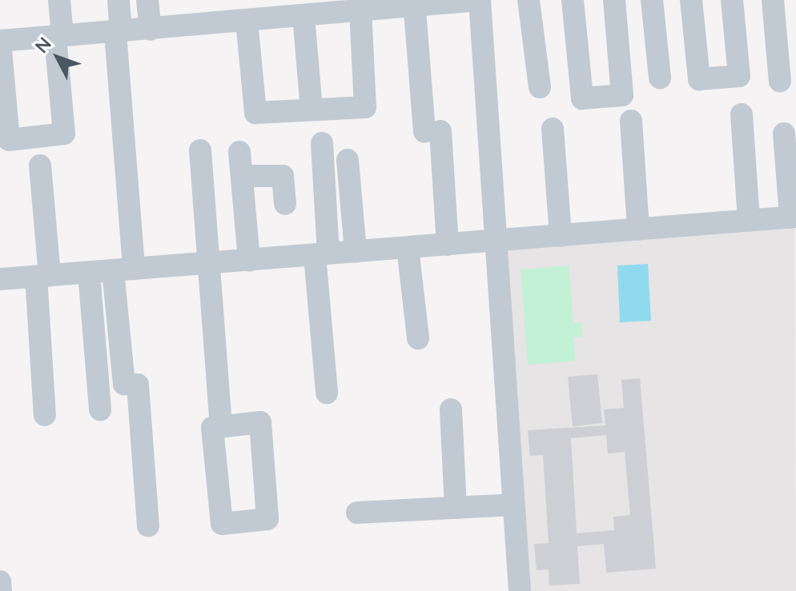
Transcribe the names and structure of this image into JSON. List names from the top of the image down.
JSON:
{
  "north": "top left"
}
